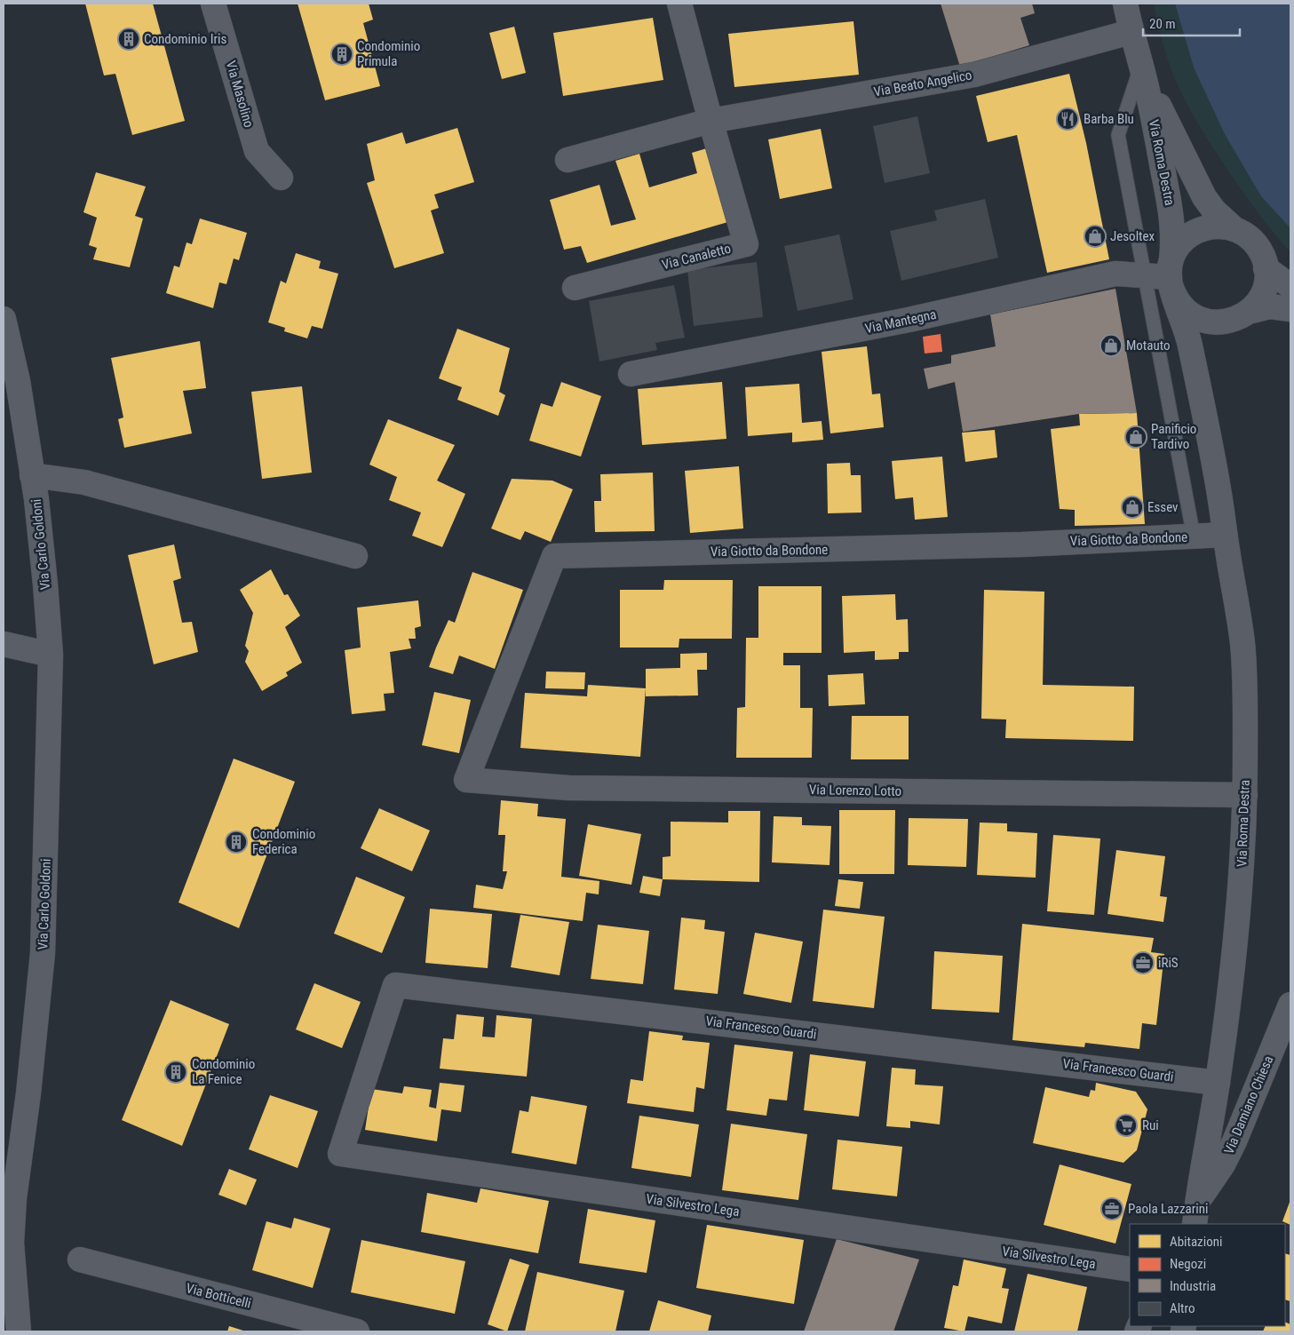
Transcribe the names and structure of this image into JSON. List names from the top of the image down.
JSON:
{
  "streets": {
    "street": [
      "Via Beato Angelico",
      "Via Masolino",
      "Via Roma Destra",
      "Via Canaletto",
      "Via Mantegna",
      "Via Giotto da Bondone",
      "Via Carlo Goldoni",
      "Via Lorenzo Lotto",
      "Via Francesco Guardi",
      "Via Damiano Chiesa",
      "Via Silvestro Lega",
      "Via Botticelli"
    ]
  },
  "crossings": [
    ["Via Beato Angelico", "Via Roma Destra"],
    ["Via Beato Angelico", "Via Canaletto"],
    ["Via Roma Destra", "Via Mantegna"],
    ["Via Roma Destra", "Via Giotto da Bondone"],
    ["Via Roma Destra", "Via Lorenzo Lotto"],
    ["Via Roma Destra", "Via Francesco Guardi"],
    ["Via Roma Destra", "Via Damiano Chiesa"],
    ["Via Giotto da Bondone", "Via Lorenzo Lotto"],
    ["Via Francesco Guardi", "Via Silvestro Lega"]
  ],
  "places": {
    "building": [
      "Condominio Iris",
      "Condominio Primula",
      "Condominio Federica",
      "Condominio La Fenice"
    ],
    "restaurant": ["Barba Blu"],
    "shop": [
      "Jesoltex",
      "Motauto",
      "Panificio Tardivo",
      "Essev"
    ],
    "office": ["iRiS", "Paola Lazzarini"],
    "supermarket": ["Rui"]
  },
  "legend": [
    "Abitazioni",
    "Negozi",
    "Industria",
    "Altro"
  ],
  "scale_bar": "20 m"
}
